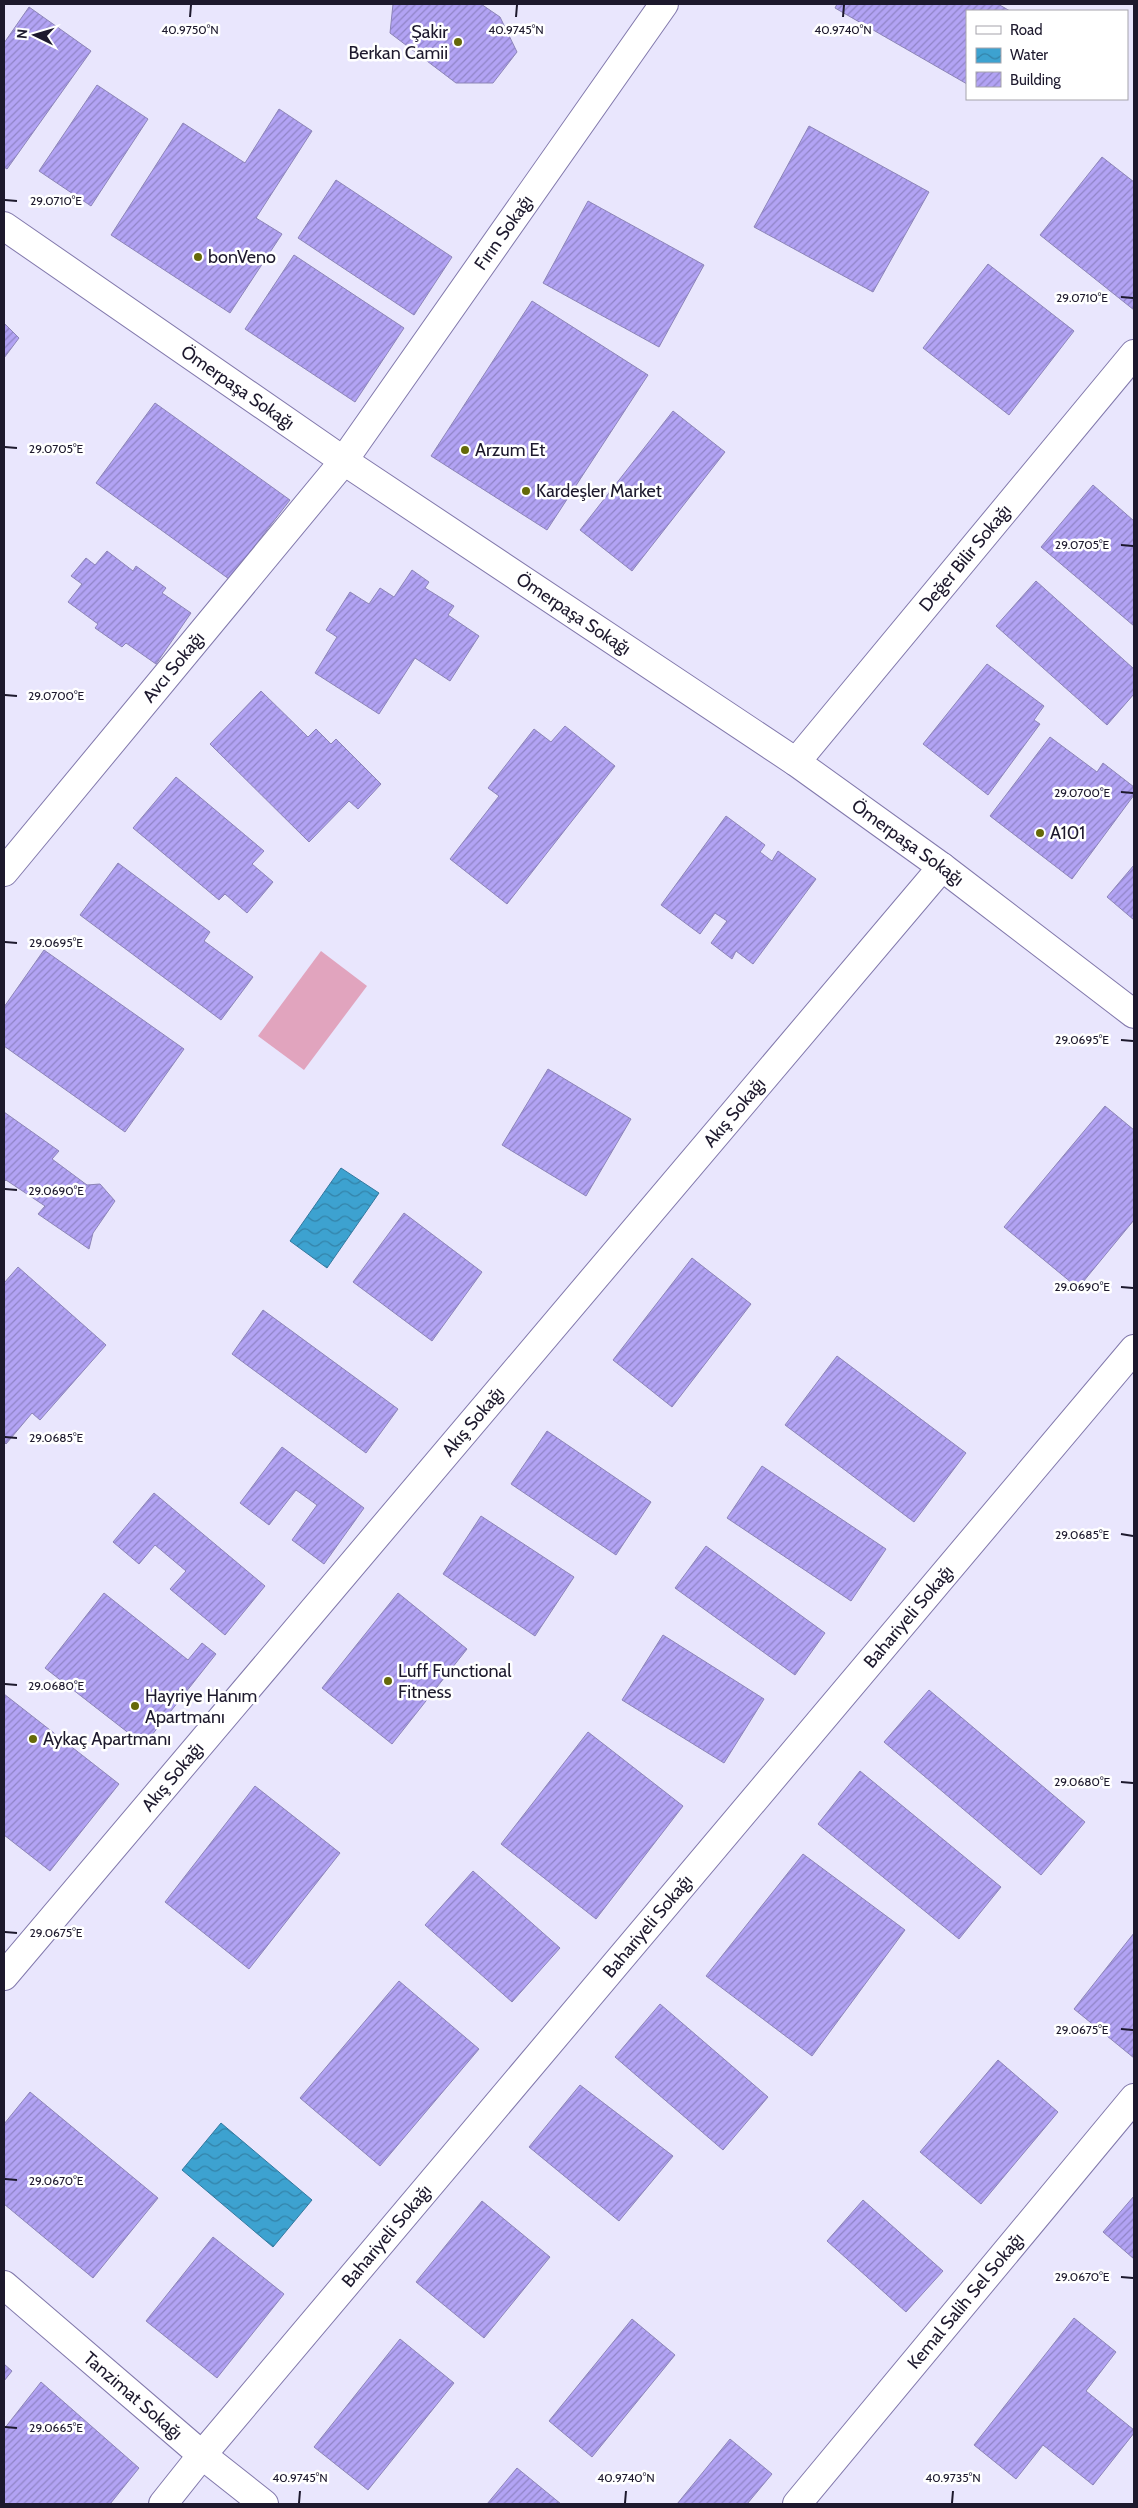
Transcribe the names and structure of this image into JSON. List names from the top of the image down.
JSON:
{
  "streets": {
    "street": [
      "Fırın Sokağı",
      "Ömerpaşa Sokağı",
      "Değer Bilir Sokağı",
      "Avcı Sokağı",
      "Akış Sokağı",
      "Bahariyeli Sokağı",
      "Kemal Salih Sel Sokağı",
      "Tanzimat Sokağı"
    ]
  },
  "crossings": [
    ["Fırın Sokağı", "Ömerpaşa Sokağı"],
    ["Fırın Sokağı", "Avcı Sokağı"],
    ["Ömerpaşa Sokağı", "Değer Bilir Sokağı"],
    ["Ömerpaşa Sokağı", "Avcı Sokağı"],
    ["Ömerpaşa Sokağı", "Akış Sokağı"],
    ["Bahariyeli Sokağı", "Tanzimat Sokağı"]
  ],
  "places": [
    "Şakir Berkan Camii",
    "bonVeno",
    "Arzum Et",
    "Kardeşler Market",
    "A101",
    "Luff Functional Fitness",
    "Hayriye Hanım Apartmanı",
    "Aykaç Apartmanı"
  ],
  "legend": ["Road", "Water", "Building"],
  "north": "left",
  "coordinates": [
    "40.9750°N",
    "40.9745°N",
    "40.9740°N",
    "29.0710°E",
    "29.0705°E",
    "29.0700°E",
    "29.0695°E",
    "29.0690°E",
    "29.0685°E",
    "29.0680°E",
    "29.0675°E",
    "29.0670°E",
    "29.0665°E",
    "40.9735°N"
  ]
}
